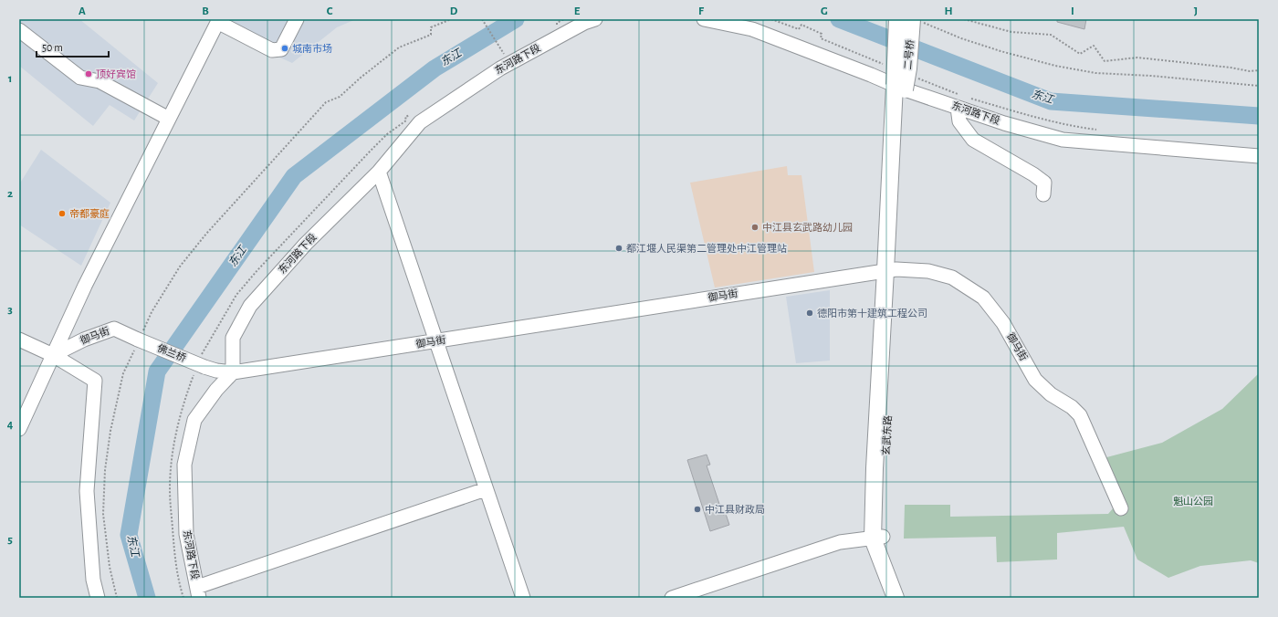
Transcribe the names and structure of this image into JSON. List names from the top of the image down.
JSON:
{
  "streets": {
    "main road": ["二号桥", "玄武东路"],
    "street": ["东河路下段", "御马街", "佛兰桥"]
  },
  "crossings": [
    ["二号桥", "东河路下段"],
    ["二号桥", "玄武东路"],
    ["东河路下段", "御马街"],
    ["东河路下段", "玄武东路"],
    ["御马街", "佛兰桥"],
    ["御马街", "玄武东路"]
  ],
  "water": ["东江"],
  "parks": ["魁山公园"],
  "places": [
    "城南市场",
    "顶好宾馆",
    "帝都豪庭",
    "中江县玄武路幼儿园",
    "都江堰人民渠第二管理处中江管理站",
    "德阳市第十建筑工程公司",
    "中江县财政局"
  ],
  "scale_bar": "50 m",
  "grid": {
    "columns": [
      "A",
      "B",
      "C",
      "D",
      "E",
      "F",
      "G",
      "H",
      "I",
      "J"
    ],
    "rows": [
      "1",
      "2",
      "3",
      "4",
      "5"
    ]
  }
}
